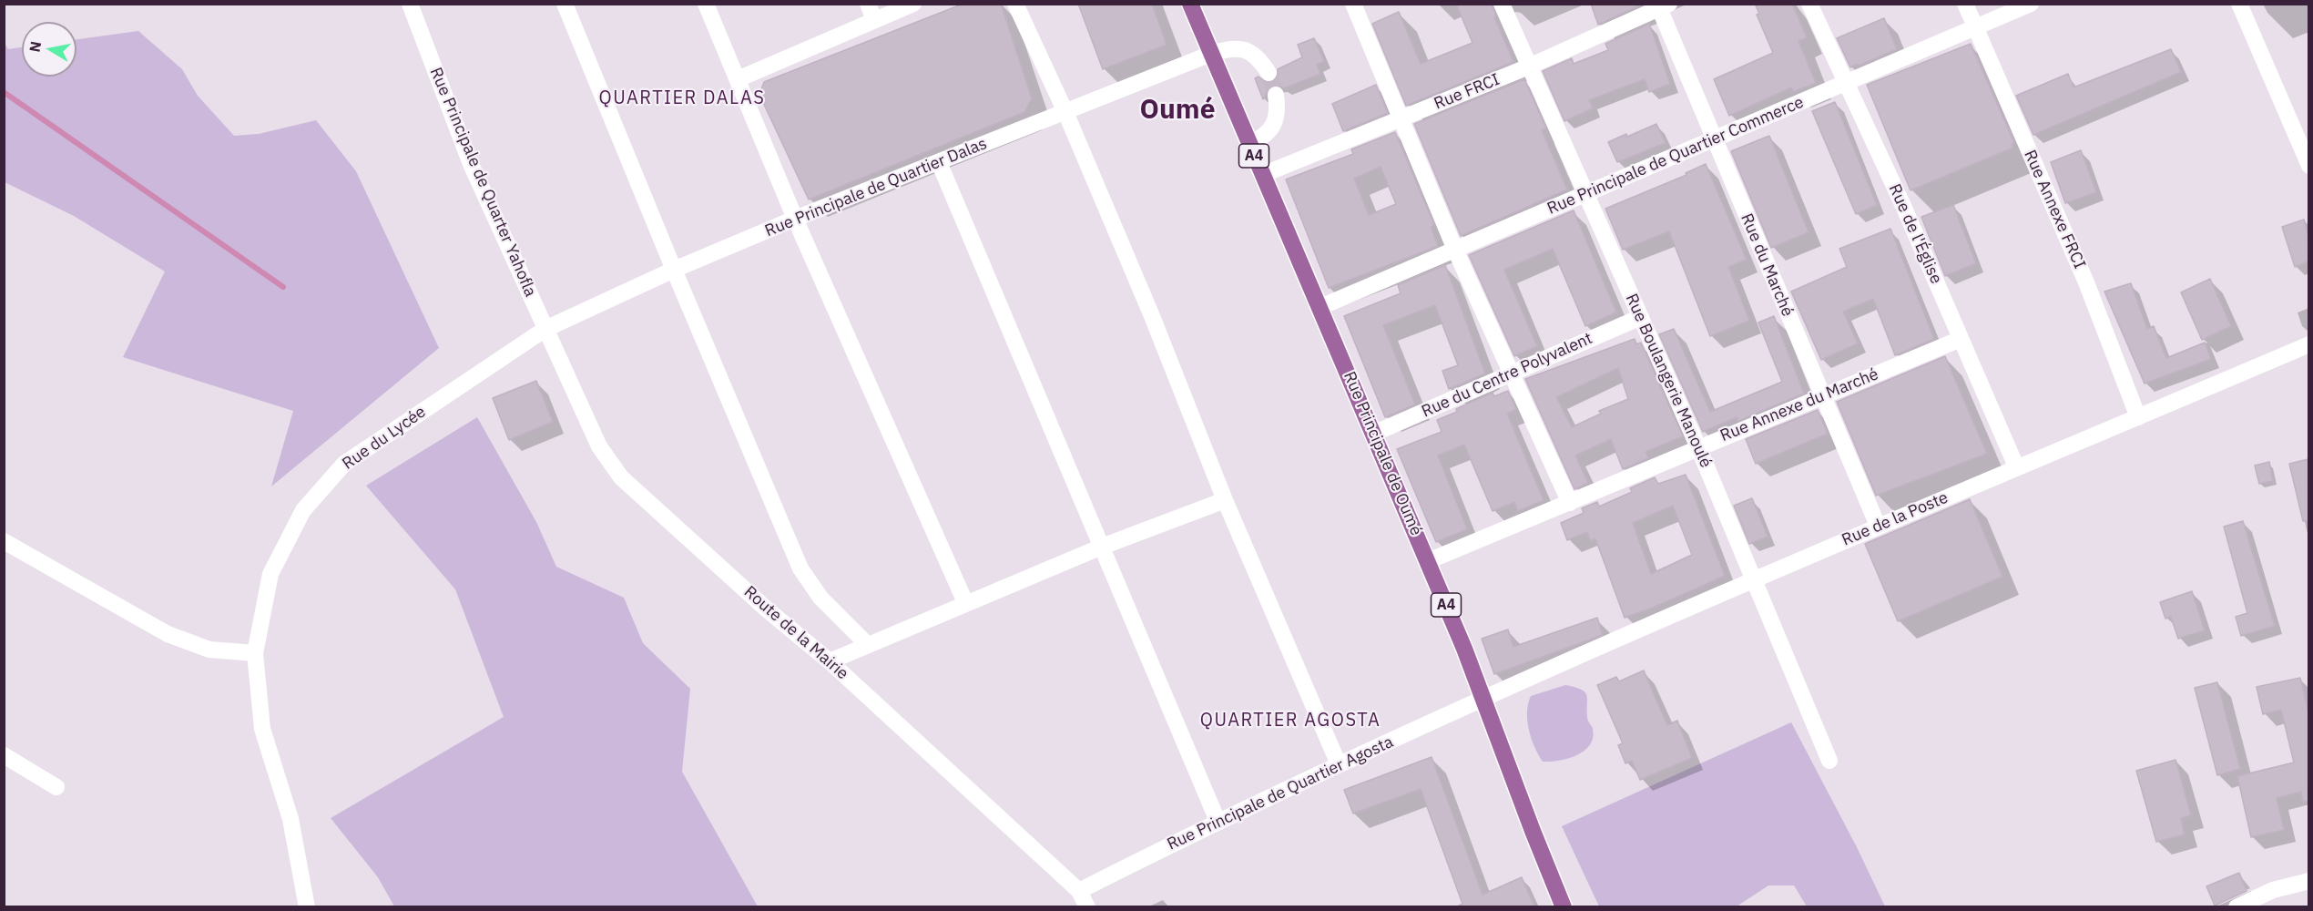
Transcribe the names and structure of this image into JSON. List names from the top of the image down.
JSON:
{
  "streets": {
    "main road": ["A4", "Rue Principale de Oumé"],
    "street": [
      "Rue FRCI",
      "Rue Principale de Quartier Commerce",
      "Rue Principale de Quarter Yahofla",
      "Rue Principale de Quartier Dalas",
      "Rue Annexe FRCI",
      "Rue de l'Église",
      "Rue du Marché",
      "Rue du Centre Polyvalent",
      "Rue Boulangerie Manoulé",
      "Rue Annexe du Marché",
      "Rue du Lycée",
      "Rue de la Poste",
      "Route de la Mairie",
      "Rue Principale de Quartier Agosta"
    ]
  },
  "crossings": [
    ["Rue FRCI", "Rue du Marché"],
    ["Rue FRCI", "Rue Boulangerie Manoulé"],
    ["Rue FRCI", "Rue Principale de Oumé"],
    ["Rue Principale de Quartier Commerce", "Rue Annexe FRCI"],
    ["Rue Principale de Quartier Commerce", "Rue de l'Église"],
    ["Rue Principale de Quartier Commerce", "Rue du Marché"],
    ["Rue Principale de Quartier Commerce", "Rue Boulangerie Manoulé"],
    ["Rue Principale de Quartier Commerce", "Rue Principale de Oumé"],
    ["Rue Principale de Quarter Yahofla", "Rue Principale de Quartier Dalas"],
    ["Rue Principale de Quarter Yahofla", "Rue du Lycée"],
    ["Rue Principale de Quarter Yahofla", "Route de la Mairie"],
    ["Rue Principale de Quartier Dalas", "Rue du Lycée"],
    ["Rue Principale de Quartier Dalas", "Rue Principale de Oumé"],
    ["Rue Principale de Quartier Dalas", "Route de la Mairie"],
    ["Rue Annexe FRCI", "Rue de la Poste"],
    ["Rue de l'Église", "Rue Annexe du Marché"],
    ["Rue de l'Église", "Rue de la Poste"],
    ["Rue du Marché", "Rue Annexe du Marché"],
    ["Rue du Marché", "Rue de la Poste"],
    ["Rue du Centre Polyvalent", "Rue Boulangerie Manoulé"],
    ["Rue du Centre Polyvalent", "Rue Principale de Oumé"],
    ["Rue Boulangerie Manoulé", "Rue Annexe du Marché"],
    ["Rue Boulangerie Manoulé", "Rue de la Poste"],
    ["Rue Annexe du Marché", "Rue Principale de Oumé"],
    ["Rue du Lycée", "Route de la Mairie"],
    ["Rue Principale de Oumé", "Rue de la Poste"],
    ["Rue Principale de Oumé", "Rue Principale de Quartier Agosta"],
    ["Rue de la Poste", "Rue Principale de Quartier Agosta"],
    ["Route de la Mairie", "Rue Principale de Quartier Agosta"]
  ],
  "districts": ["QUARTIER DALAS", "Oumé", "QUARTIER AGOSTA"],
  "north": "left"
}
